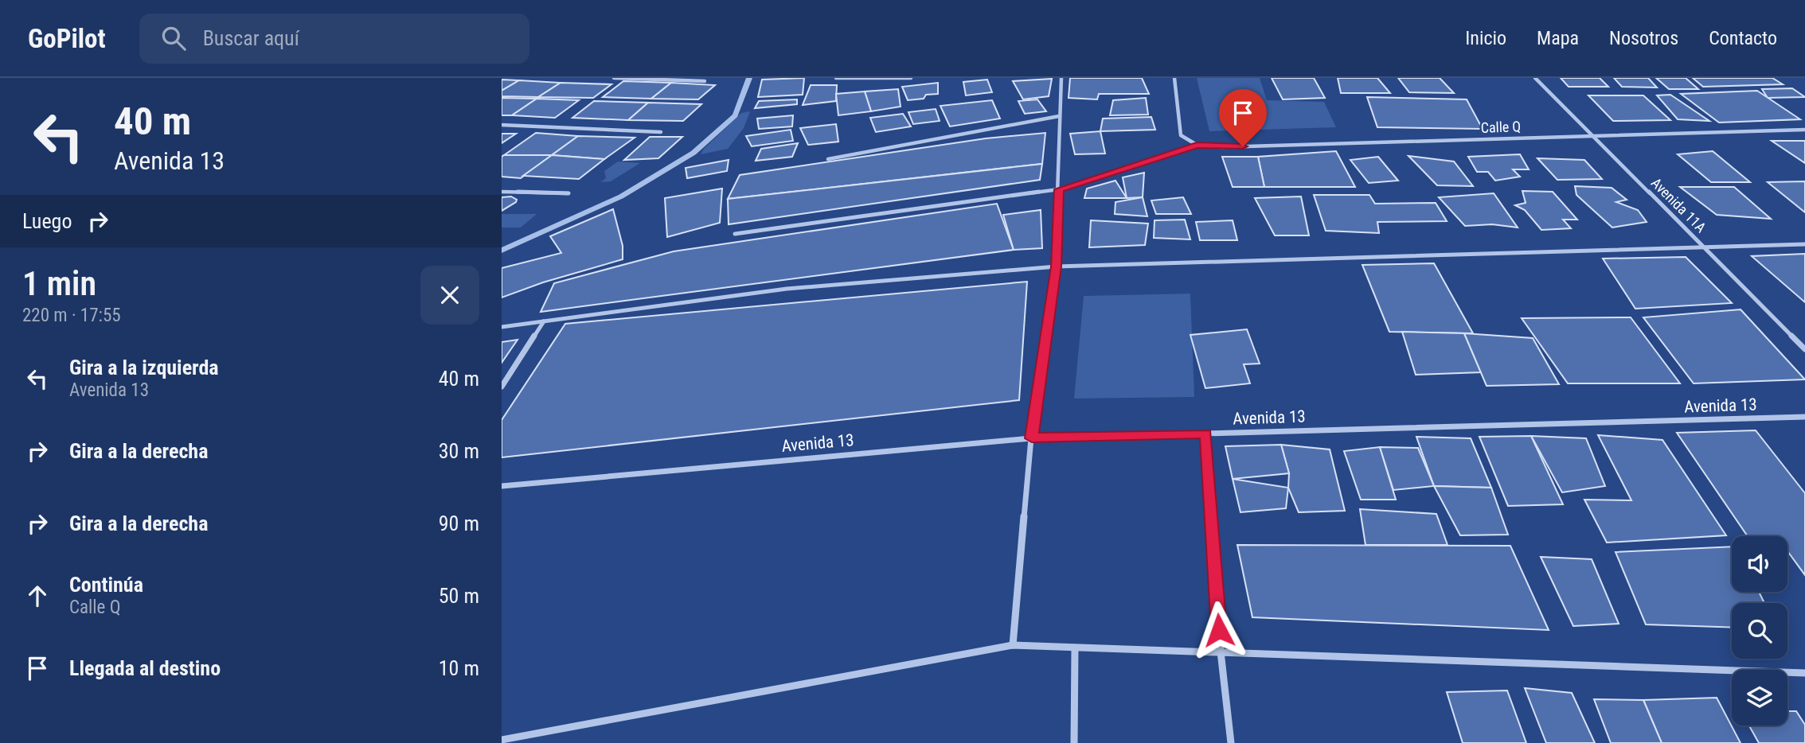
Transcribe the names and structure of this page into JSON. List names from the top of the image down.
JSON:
{
  "streets": {
    "street": ["Calle Q", "Avenida 11A", "Avenida 13"]
  },
  "crossings": [
    ["Calle Q", "Avenida 11A"]
  ],
  "page": {
    "header": "GoPilot",
    "search": "Buscar aquí",
    "nav": [
      "Inicio",
      "Mapa",
      "Nosotros",
      "Contacto"
    ],
    "turn": ["40 m", "Avenida 13"],
    "then": "Luego",
    "heading": ["1 min", "220 m · 17:55"],
    "list": [
      {
        "name": "Gira a la izquierda",
        "note": "Avenida 13",
        "value": "40 m"
      },
      {
        "name": "Gira a la derecha",
        "value": "30 m"
      },
      {
        "name": "Gira a la derecha",
        "value": "90 m"
      },
      {
        "name": "Continúa",
        "note": "Calle Q",
        "value": "50 m"
      },
      {
        "name": "Llegada al destino",
        "value": "10 m"
      }
    ]
  }
}
